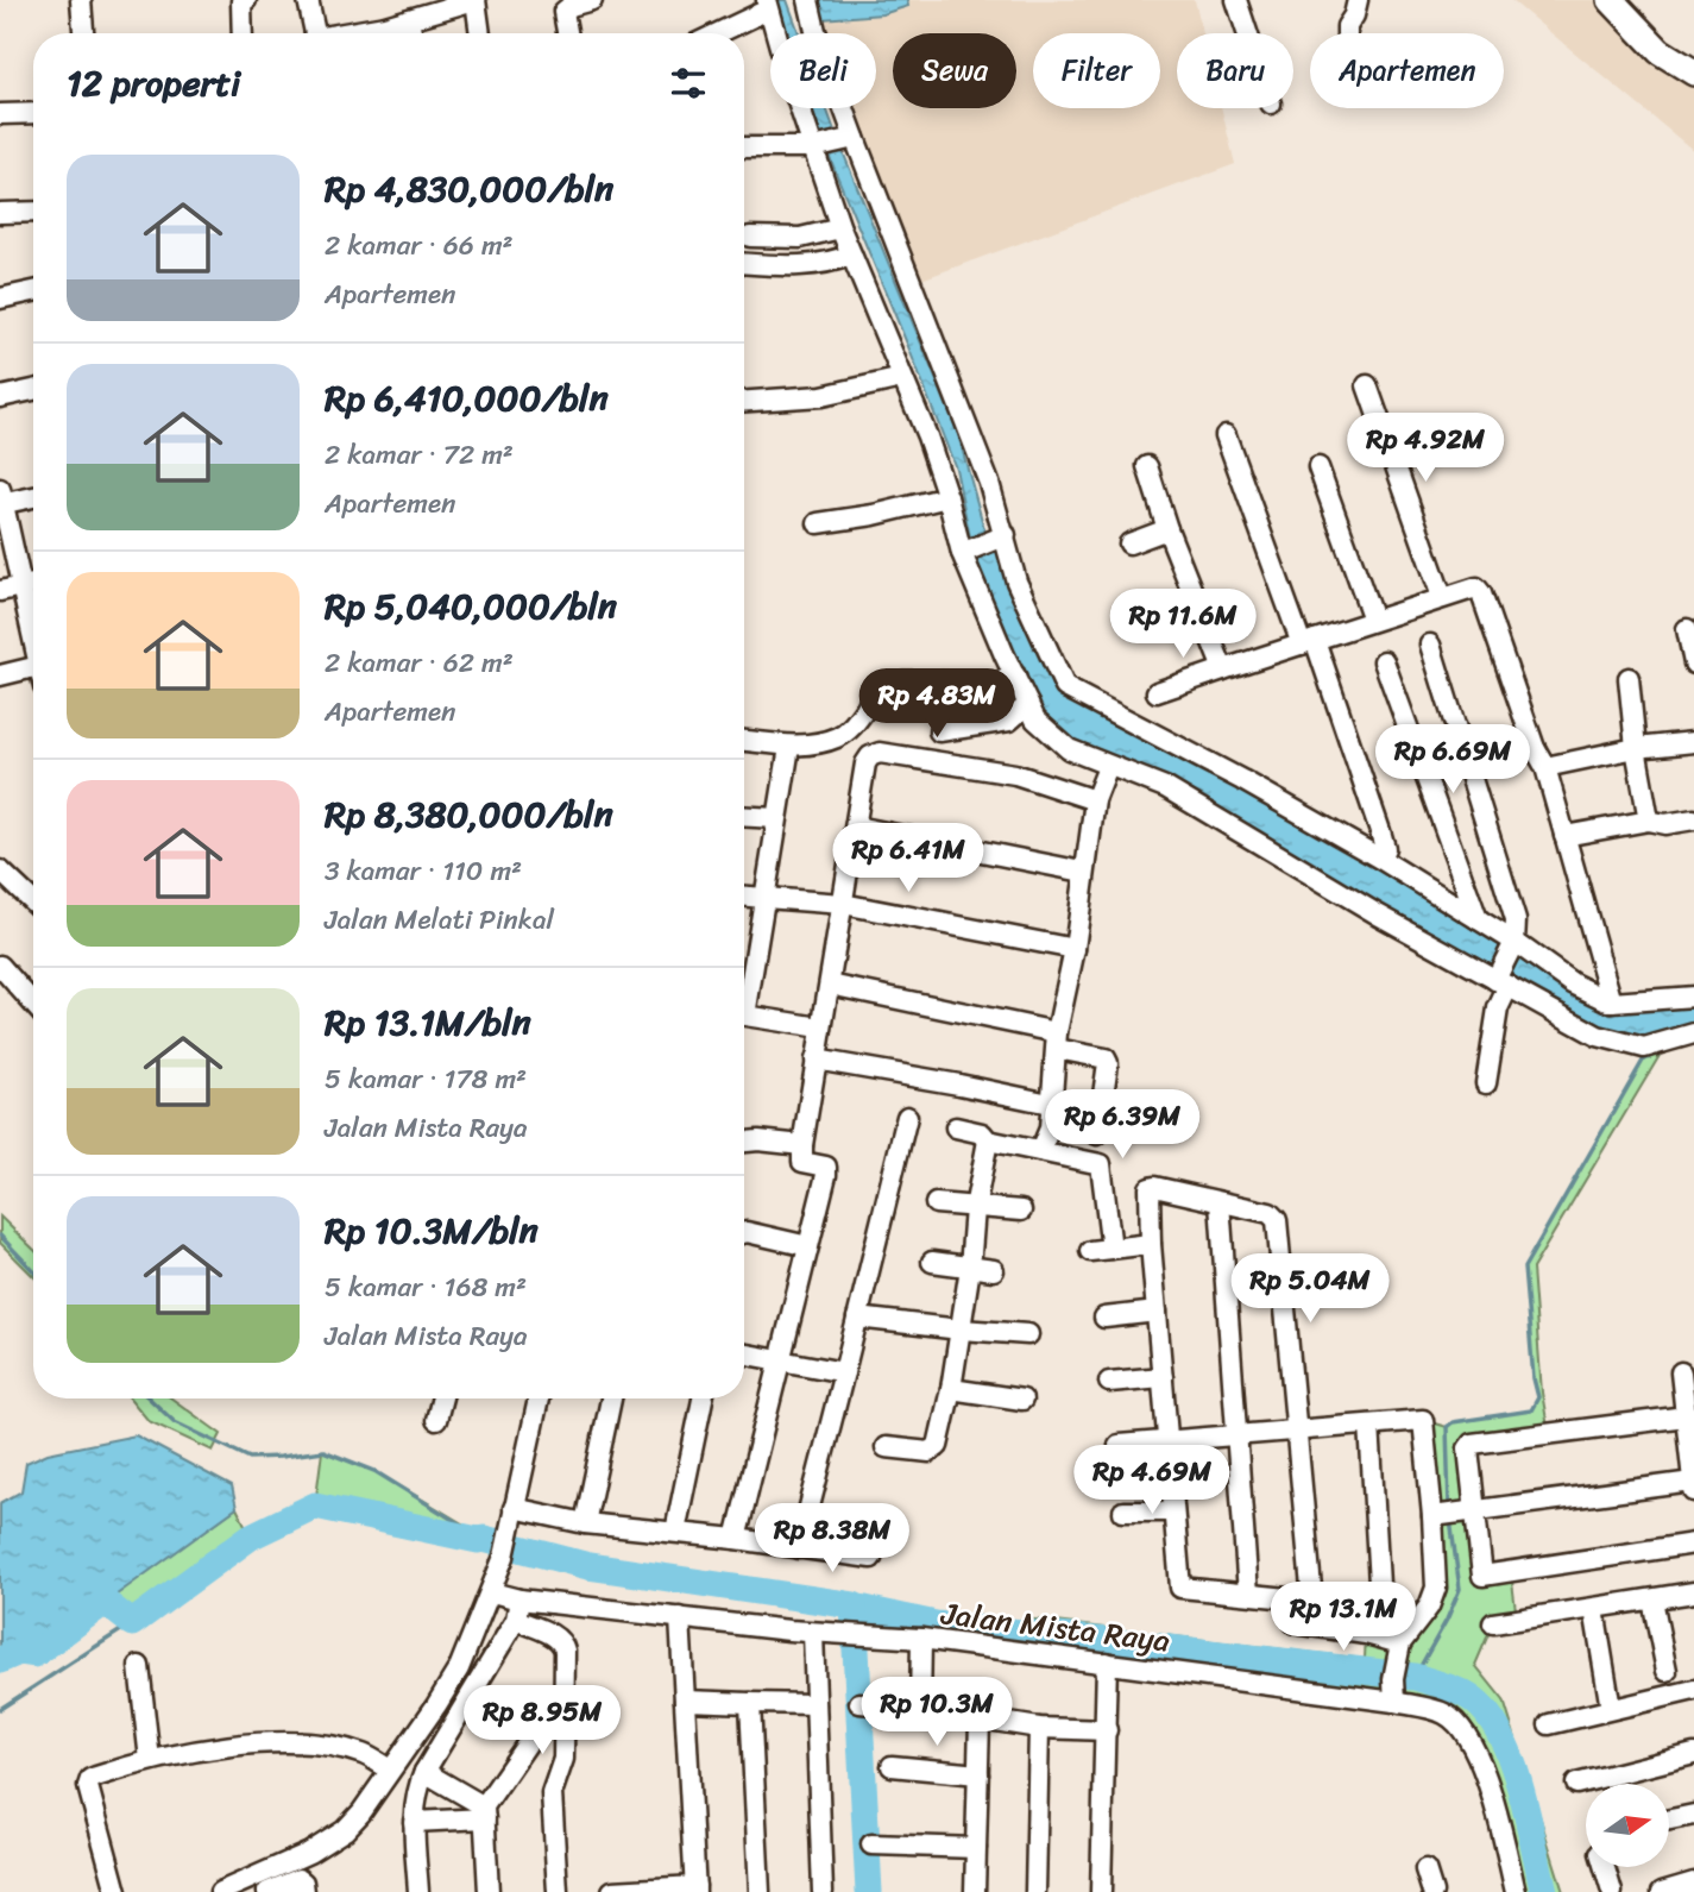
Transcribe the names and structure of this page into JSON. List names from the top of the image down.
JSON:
{
  "streets": {
    "street": ["Jalan Mista Raya"]
  },
  "north": "right",
  "page": {
    "chip": [
      "Beli",
      "Sewa",
      "Filter",
      "Baru",
      "Apartemen"
    ],
    "heading": "12 properti",
    "list": [
      {
        "name": "Rp 4,830,000/bln",
        "note": "2 kamar · 66 m² · Apartemen"
      },
      {
        "name": "Rp 6,410,000/bln",
        "note": "2 kamar · 72 m² · Apartemen"
      },
      {
        "name": "Rp 5,040,000/bln",
        "note": "2 kamar · 62 m² · Apartemen"
      },
      {
        "name": "Rp 8,380,000/bln",
        "note": "3 kamar · 110 m² · Jalan Melati Pinkal"
      },
      {
        "name": "Rp 13.1M/bln",
        "note": "5 kamar · 178 m² · Jalan Mista Raya"
      },
      {
        "name": "Rp 10.3M/bln",
        "note": "5 kamar · 168 m² · Jalan Mista Raya"
      }
    ],
    "price": [
      "Rp 4.92M",
      "Rp 11.6M",
      "Rp 4.83M",
      "Rp 6.69M",
      "Rp 6.41M",
      "Rp 6.39M",
      "Rp 5.04M",
      "Rp 4.69M",
      "Rp 8.38M",
      "Rp 13.1M",
      "Rp 10.3M",
      "Rp 8.95M"
    ]
  }
}
